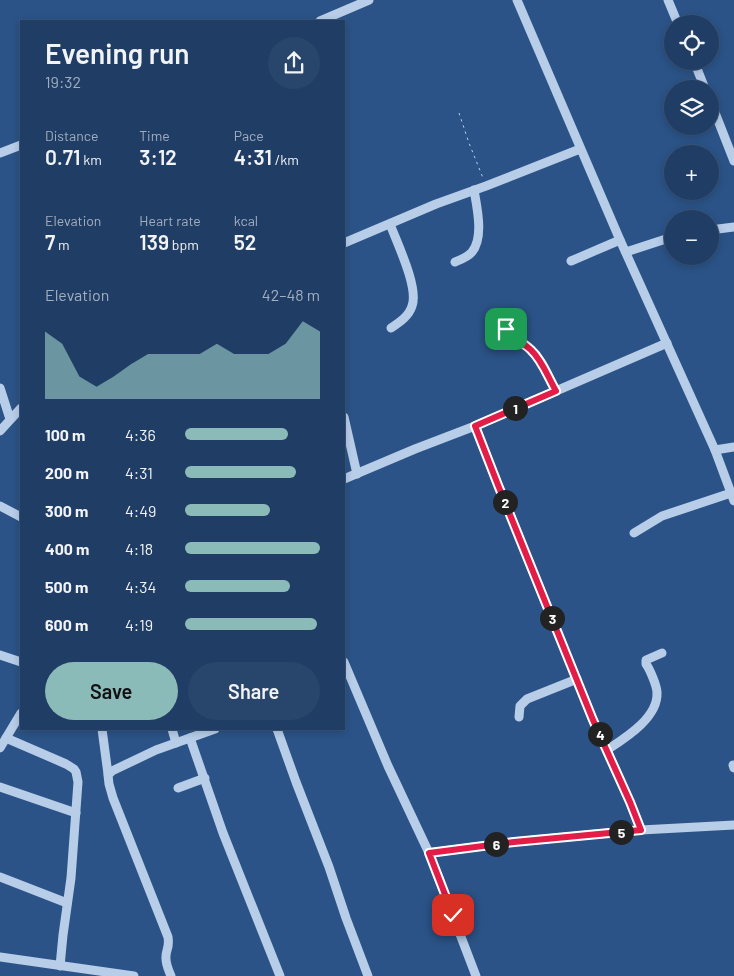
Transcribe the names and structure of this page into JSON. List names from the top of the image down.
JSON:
{
  "page": {
    "map_buttons": ["+", "−"],
    "heading": ["Evening run", "19:32"],
    "stats": [
      ["Distance", "0.71 km"],
      ["Time", "3:12"],
      ["Pace", "4:31 /km"],
      ["Elevation", "7 m"],
      ["Heart rate", "139 bpm"],
      ["kcal", "52"]
    ],
    "chart": ["Elevation", "42–48 m"],
    "pins": [
      "1",
      "2",
      "3",
      "4",
      "5",
      "6"
    ],
    "list": [
      {
        "name": "100 m",
        "note": "4:36"
      },
      {
        "name": "200 m",
        "note": "4:31"
      },
      {
        "name": "300 m",
        "note": "4:49"
      },
      {
        "name": "400 m",
        "note": "4:18"
      },
      {
        "name": "500 m",
        "note": "4:34"
      },
      {
        "name": "600 m",
        "note": "4:19"
      }
    ],
    "buttons": ["Save", "Share"]
  }
}
